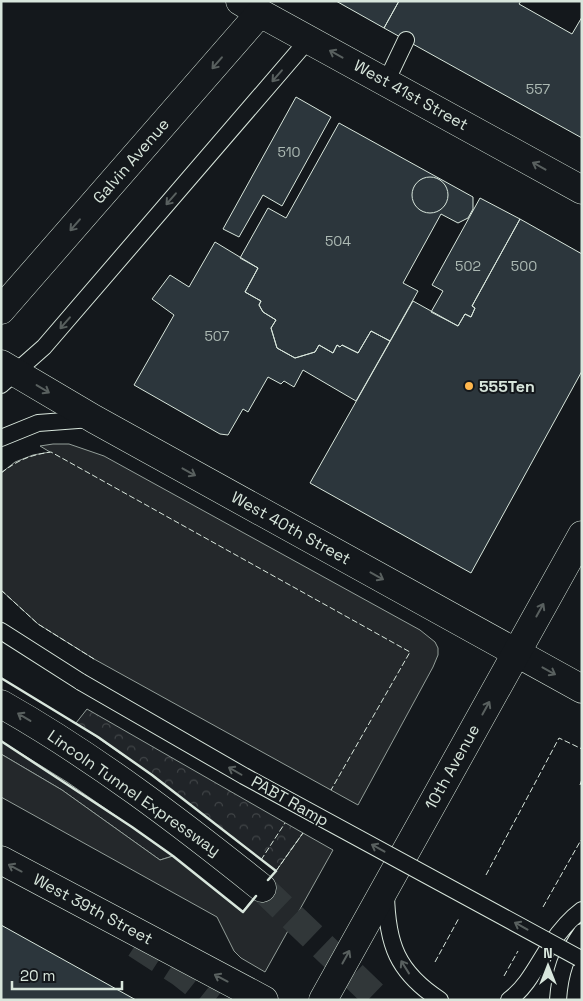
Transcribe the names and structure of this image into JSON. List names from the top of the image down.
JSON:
{
  "streets": {
    "main road": [
      "West 41st Street",
      "Galvin Avenue",
      "West 40th Street",
      "10th Avenue",
      "Lincoln Tunnel Expressway",
      "West 39th Street"
    ],
    "lane": ["PABT Ramp"]
  },
  "crossings": [
    ["West 41st Street", "Galvin Avenue"],
    ["West 40th Street", "10th Avenue"]
  ],
  "one_way": [
    "West 41st Street",
    "Galvin Avenue",
    "West 40th Street",
    "10th Avenue",
    "Lincoln Tunnel Expressway",
    "PABT Ramp",
    "West 39th Street"
  ],
  "places": ["555Ten"],
  "house_numbers": [
    "557",
    "510",
    "504",
    "502",
    "500",
    "507"
  ],
  "scale_bar": "20 m",
  "north": "top"
}
